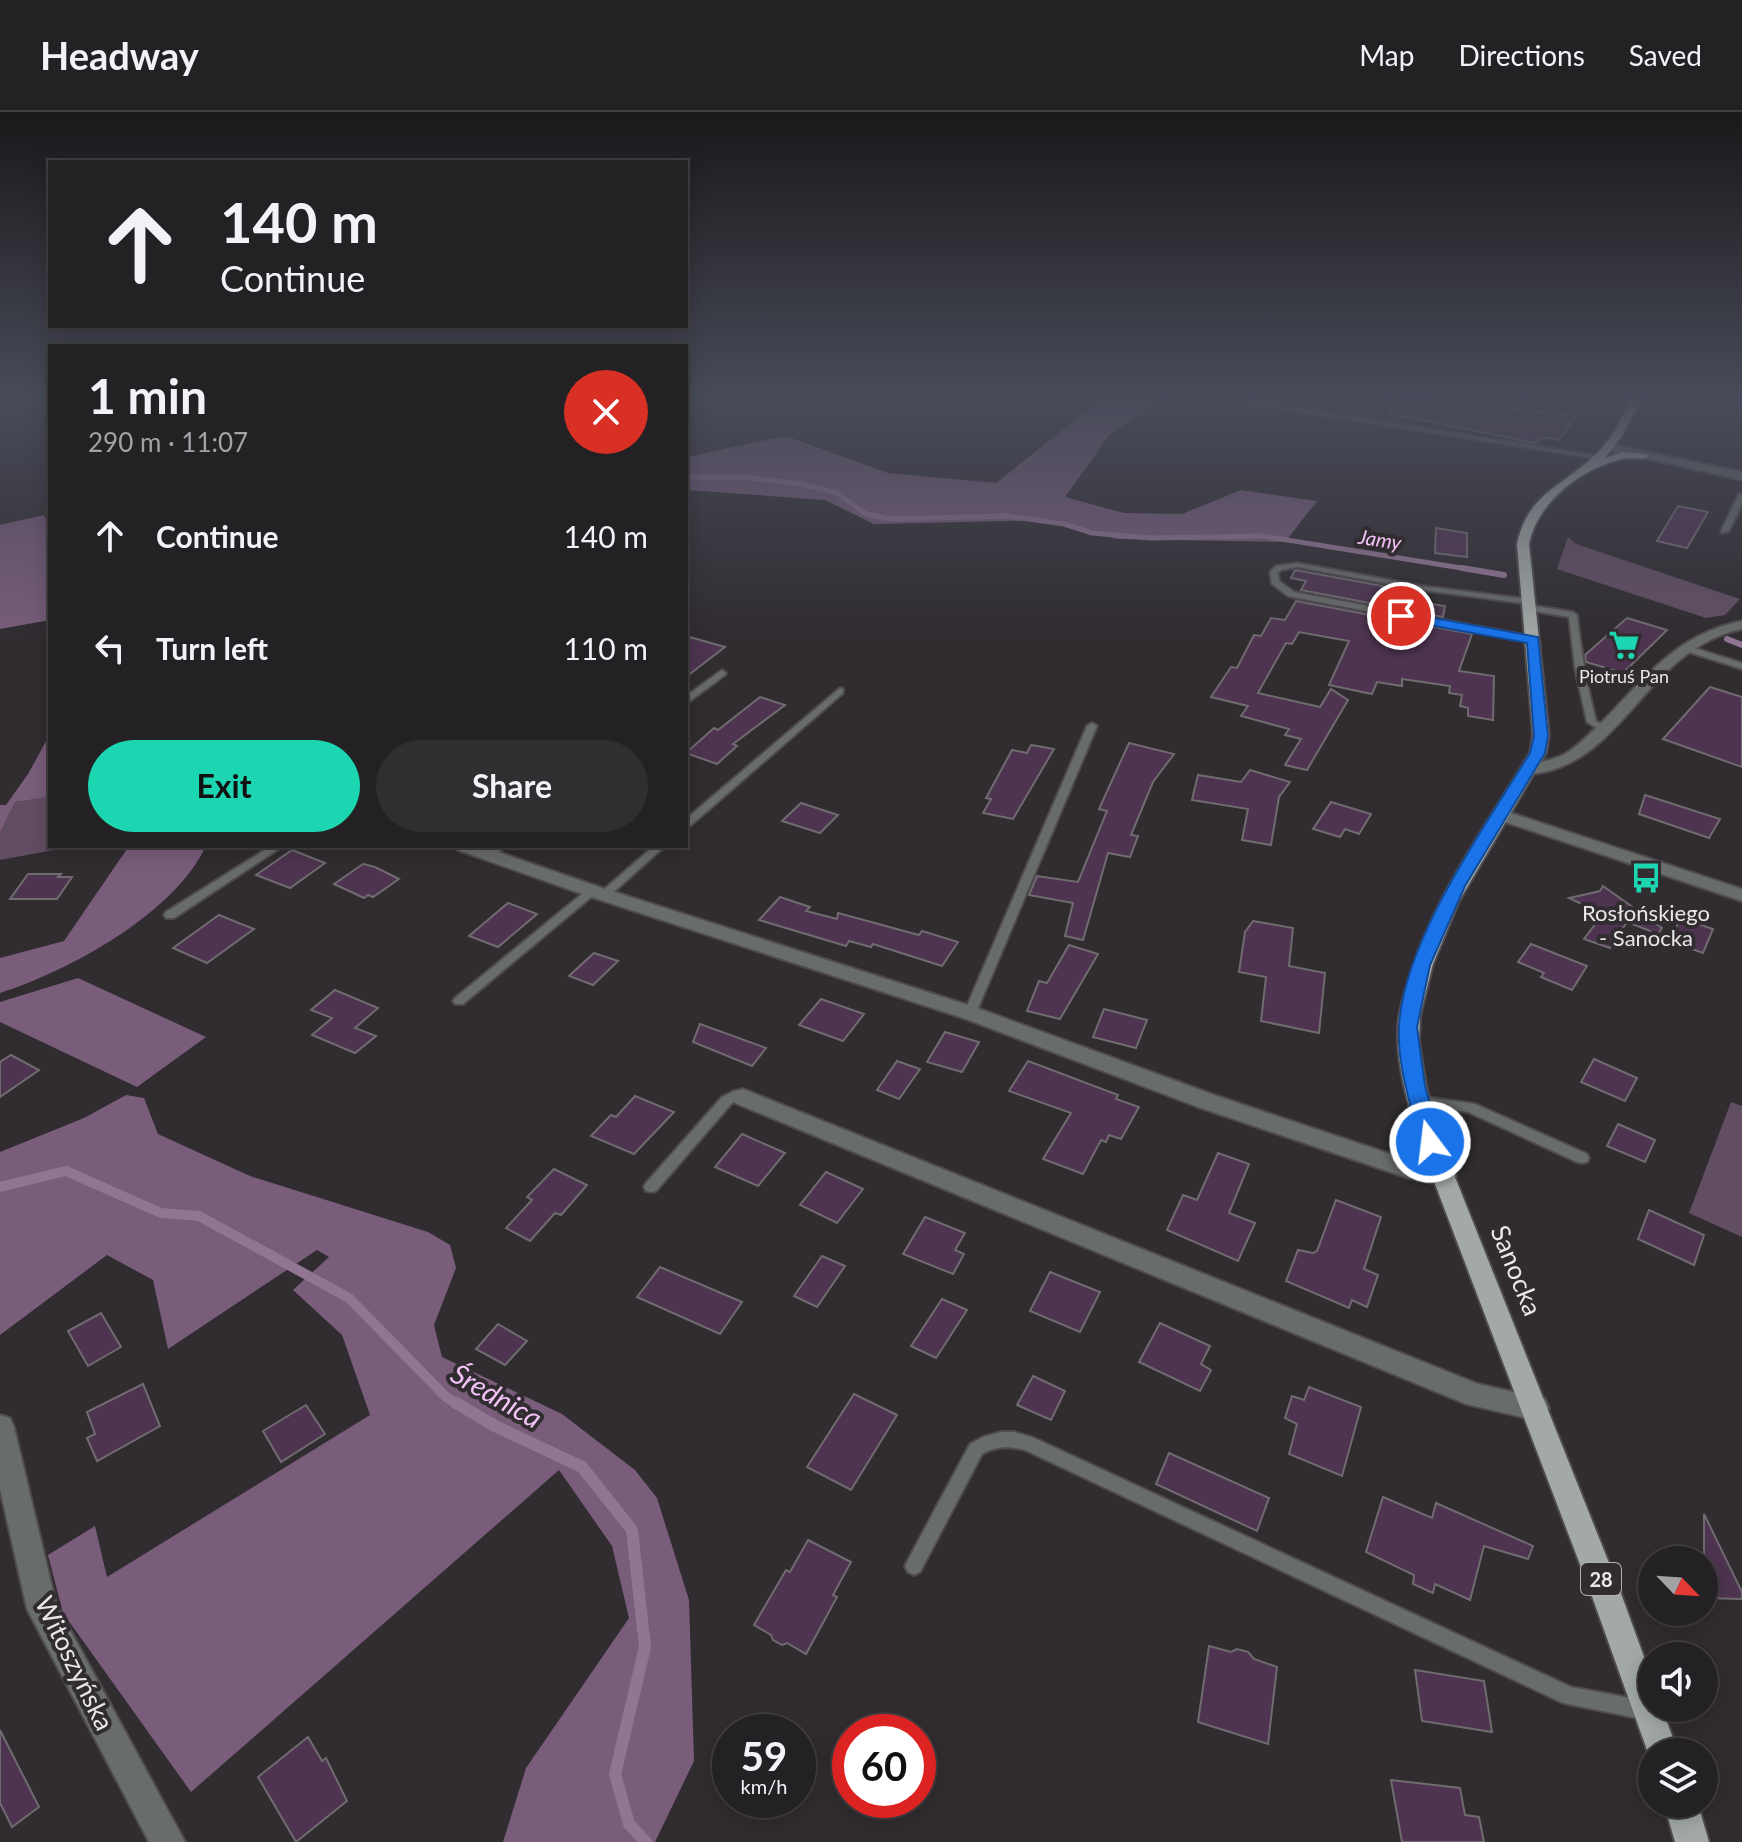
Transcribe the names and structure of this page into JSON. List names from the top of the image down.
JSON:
{
  "streets": {
    "main road": ["Sanocka", "28"],
    "street": ["Witoszyńska"]
  },
  "crossings": [
    ["Sanocka", "28"]
  ],
  "water": ["Jamy", "Średnica"],
  "places": {
    "supermarket": ["Piotruś Pan"],
    "bus stop": ["Rosłońskiego - Sanocka"]
  },
  "north": "bottom right",
  "page": {
    "header": "Headway",
    "nav": ["Map", "Directions", "Saved"],
    "turn": ["140 m", "Continue"],
    "heading": ["1 min", "290 m · 11:07"],
    "list": [
      {
        "name": "Continue",
        "value": "140 m"
      },
      {
        "name": "Turn left",
        "value": "110 m"
      }
    ],
    "buttons": ["Exit", "Share"],
    "speed": "59 km/h",
    "limit": "60"
  }
}
